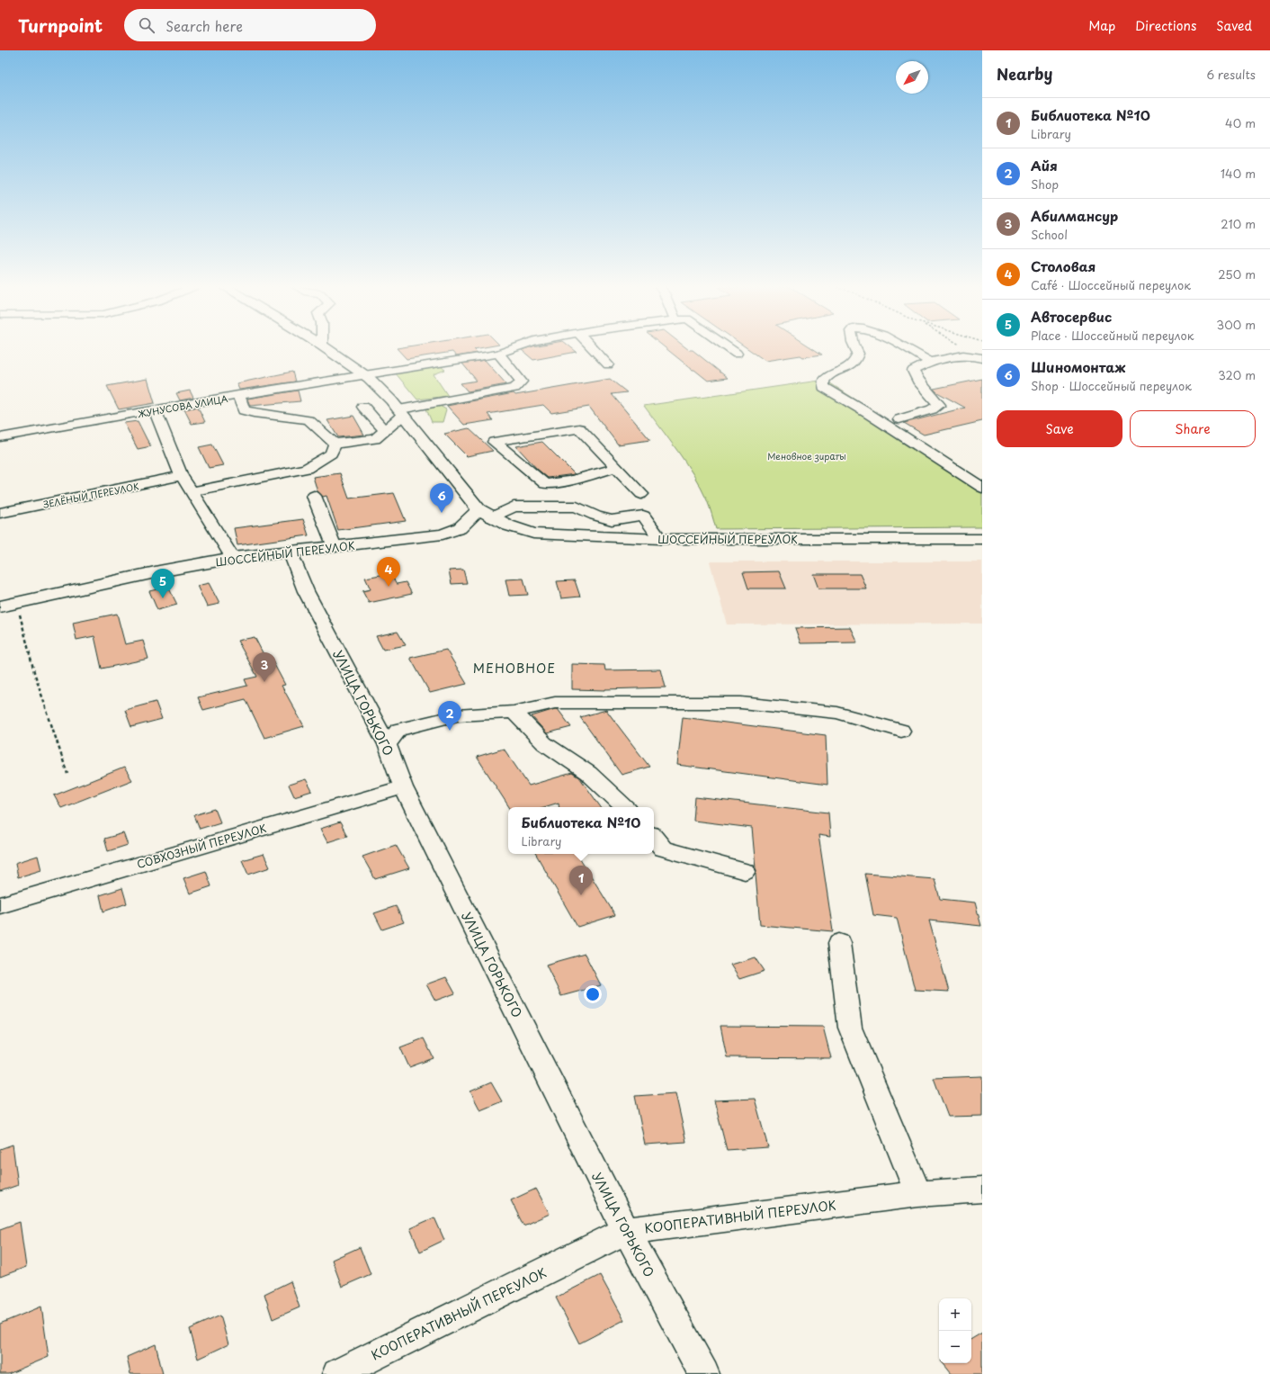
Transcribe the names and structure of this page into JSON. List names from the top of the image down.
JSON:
{
  "streets": {
    "main road": ["ШОССЕЙНЫЙ ПЕРЕУЛОК"],
    "street": [
      "ЖУНУСОВА УЛИЦА",
      "ЗЕЛЁНЫЙ ПЕРЕУЛОК",
      "УЛИЦА ГОРЬКОГО",
      "СОВХОЗНЫЙ ПЕРЕУЛОК",
      "КООПЕРАТИВНЫЙ ПЕРЕУЛОК"
    ]
  },
  "crossings": [
    ["ЖУНУСОВА УЛИЦА", "ШОССЕЙНЫЙ ПЕРЕУЛОК"],
    ["ШОССЕЙНЫЙ ПЕРЕУЛОК", "УЛИЦА ГОРЬКОГО"],
    ["УЛИЦА ГОРЬКОГО", "СОВХОЗНЫЙ ПЕРЕУЛОК"],
    ["УЛИЦА ГОРЬКОГО", "КООПЕРАТИВНЫЙ ПЕРЕУЛОК"]
  ],
  "districts": ["МЕНОВНОЕ"],
  "parks": ["Меновное зираты"],
  "north": "bottom left",
  "page": {
    "header": "Turnpoint",
    "search": "Search here",
    "nav": ["Map", "Directions", "Saved"],
    "heading": ["Nearby", "6 results"],
    "list": [
      {
        "mark": "1",
        "name": "Библиотека №10",
        "note": "Library",
        "value": "40 m"
      },
      {
        "mark": "2",
        "name": "Айя",
        "note": "Shop",
        "value": "140 m"
      },
      {
        "mark": "3",
        "name": "Абилмансур",
        "note": "School",
        "value": "210 m"
      },
      {
        "mark": "4",
        "name": "Столовая",
        "note": "Café · Шоссейный переулок",
        "value": "250 m"
      },
      {
        "mark": "5",
        "name": "Автосервис",
        "note": "Place · Шоссейный переулок",
        "value": "300 m"
      },
      {
        "mark": "6",
        "name": "Шиномонтаж",
        "note": "Shop · Шоссейный переулок",
        "value": "320 m"
      }
    ],
    "buttons": ["Save", "Share"],
    "pins": [
      "6",
      "4",
      "5",
      "3",
      "2",
      "1"
    ],
    "popup": ["Библиотека №10", "Library"],
    "map_buttons": ["+", "−"]
  }
}
